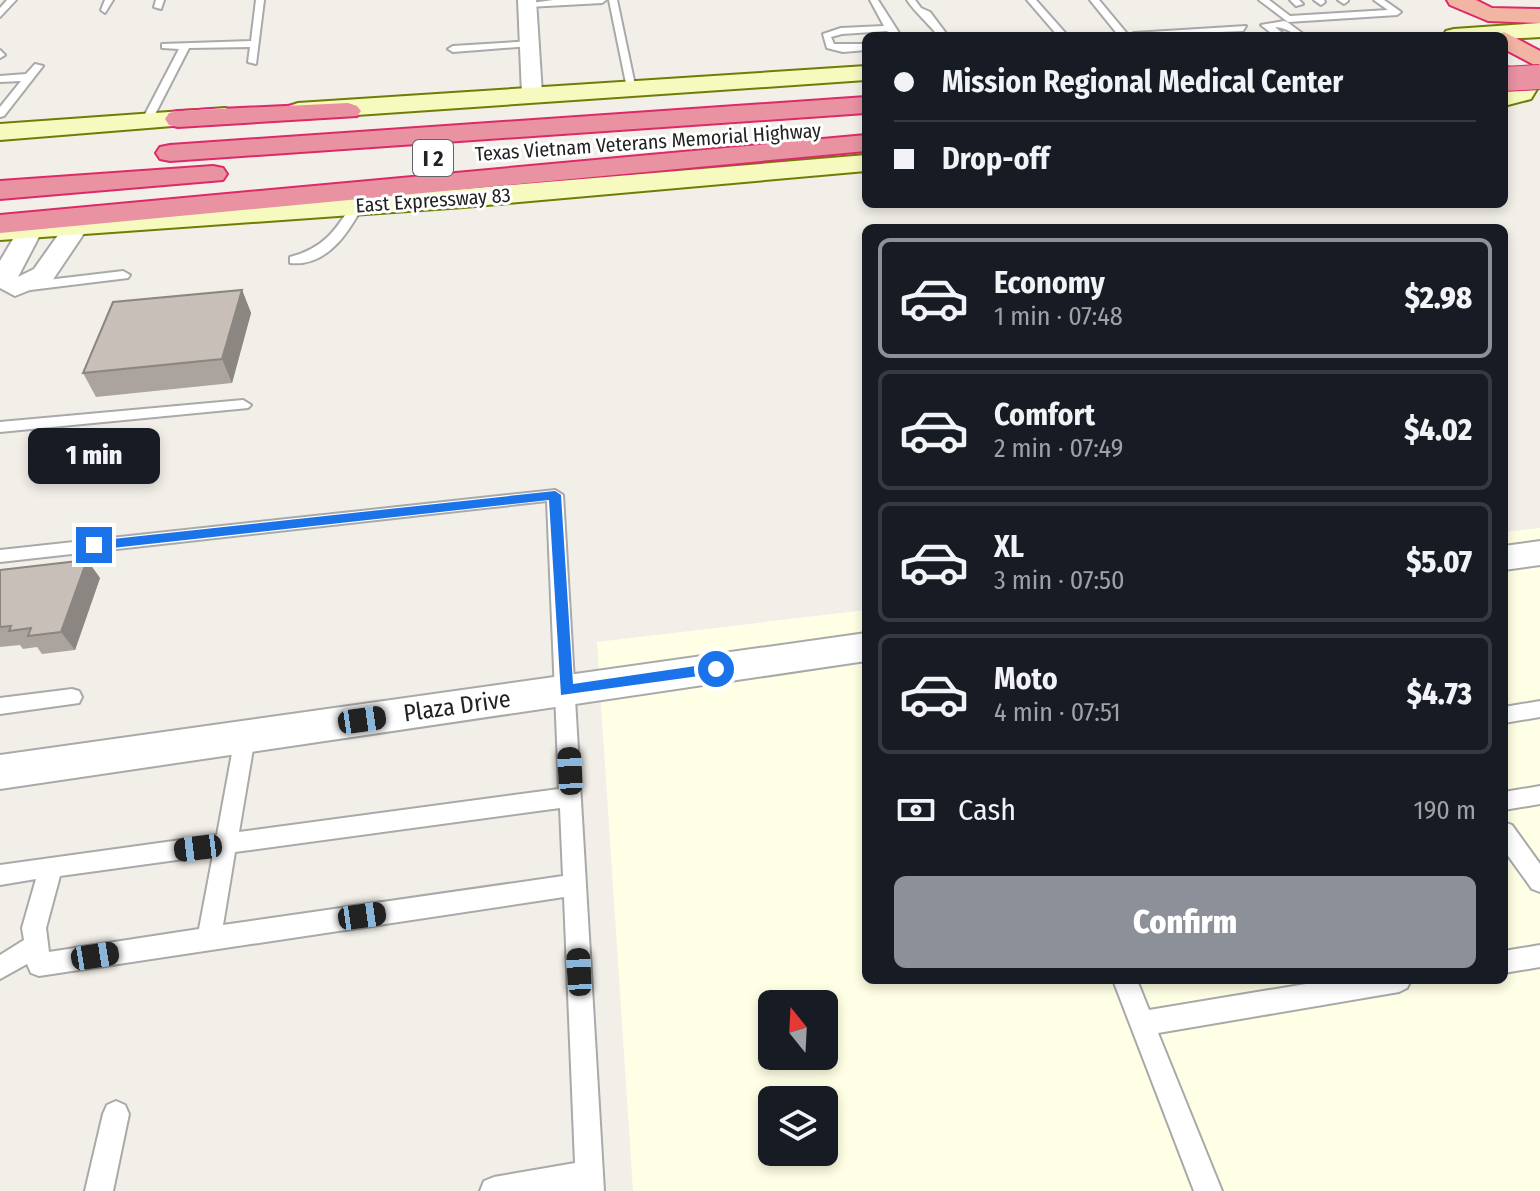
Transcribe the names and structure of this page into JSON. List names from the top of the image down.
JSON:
{
  "streets": {
    "highway": ["Texas Vietnam Veterans Memorial Highway", "I 2"],
    "main road": ["East Expressway 83"],
    "street": ["Plaza Drive"]
  },
  "north": "top",
  "page": {
    "banner": ["Mission Regional Medical Center", "Drop-off"],
    "list": [
      {
        "name": "Economy",
        "note": "1 min · 07:48",
        "value": "$2.98"
      },
      {
        "name": "Comfort",
        "note": "2 min · 07:49",
        "value": "$4.02"
      },
      {
        "name": "XL",
        "note": "3 min · 07:50",
        "value": "$5.07"
      },
      {
        "name": "Moto",
        "note": "4 min · 07:51",
        "value": "$4.73"
      }
    ],
    "bubble": "1 min",
    "pay": ["Cash", "190 m"],
    "buttons": "Confirm"
  }
}
